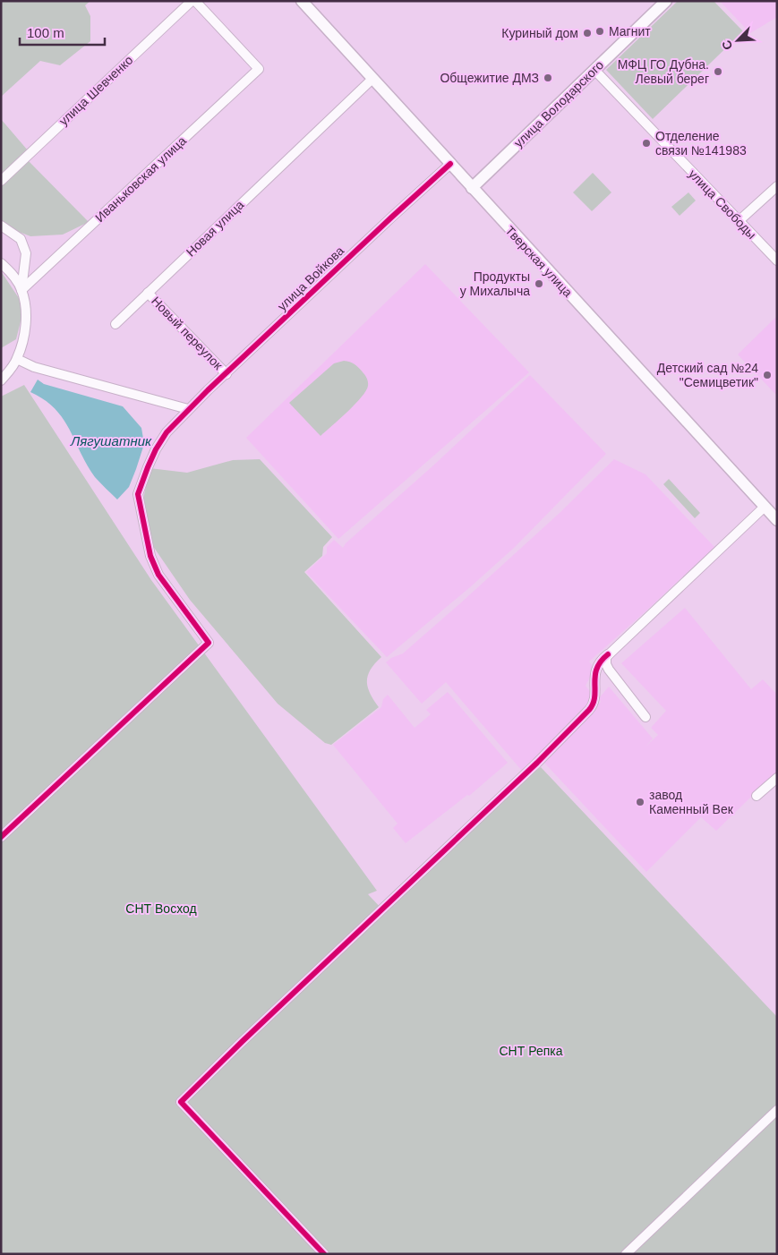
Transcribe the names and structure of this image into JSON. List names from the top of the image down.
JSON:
{
  "streets": {
    "main road": ["улица Володарского", "Тверская улица"],
    "street": [
      "улица Шевченко",
      "Иваньковская улица",
      "улица Свободы",
      "Новая улица",
      "улица Войкова",
      "Новый переулок"
    ]
  },
  "crossings": [
    ["улица Володарского", "улица Свободы"],
    ["улица Володарского", "Тверская улица"],
    ["Новая улица", "Тверская улица"],
    ["Новая улица", "Новый переулок"],
    ["Тверская улица", "улица Войкова"],
    ["улица Войкова", "Новый переулок"]
  ],
  "water": ["Лягушатник"],
  "parks": ["СНТ Восход", "СНТ Репка"],
  "places": [
    "Магнит",
    "Куриный дом",
    "МФЦ ГО Дубна. Левый берег",
    "Общежитие ДМЗ",
    "Отделение связи №141983",
    "Продукты у Михалыча",
    "Детский сад №24 \"Семицветик\"",
    "завод Каменный Век"
  ],
  "scale_bar": "100 m",
  "north": "bottom left"
}
